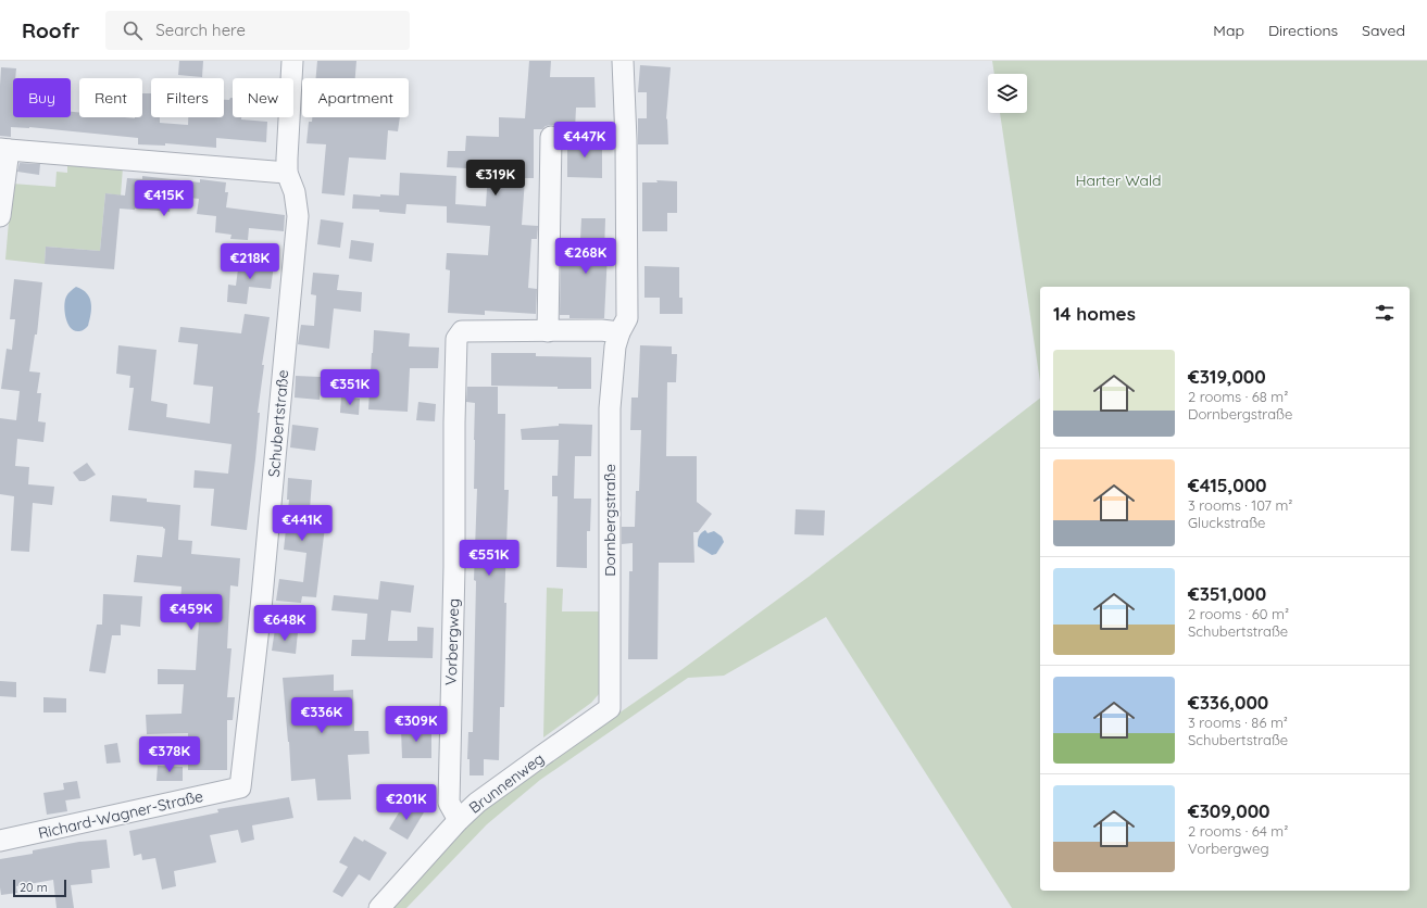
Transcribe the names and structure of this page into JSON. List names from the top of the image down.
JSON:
{
  "streets": {
    "street": [
      "Schubertstraße",
      "Dornbergstraße",
      "Vorbergweg",
      "Brunnenweg",
      "Richard-Wagner-Straße"
    ]
  },
  "crossings": [
    ["Schubertstraße", "Richard-Wagner-Straße"],
    ["Dornbergstraße", "Brunnenweg"],
    ["Vorbergweg", "Brunnenweg"]
  ],
  "parks": ["Harter Wald"],
  "scale_bar": "20 m",
  "page": {
    "header": "Roofr",
    "search": "Search here",
    "nav": ["Map", "Directions", "Saved"],
    "chip": [
      "Buy",
      "Rent",
      "Filters",
      "New",
      "Apartment"
    ],
    "price": [
      "€447K",
      "€319K",
      "€415K",
      "€268K",
      "€218K",
      "€351K",
      "€441K",
      "€551K",
      "€459K",
      "€648K",
      "€336K",
      "€309K",
      "€378K",
      "€201K"
    ],
    "heading": "14 homes",
    "list": [
      {
        "name": "€319,000",
        "note": "2 rooms · 68 m² · Dornbergstraße"
      },
      {
        "name": "€415,000",
        "note": "3 rooms · 107 m² · Gluckstraße"
      },
      {
        "name": "€351,000",
        "note": "2 rooms · 60 m² · Schubertstraße"
      },
      {
        "name": "€336,000",
        "note": "3 rooms · 86 m² · Schubertstraße"
      },
      {
        "name": "€309,000",
        "note": "2 rooms · 64 m² · Vorbergweg"
      }
    ],
    "scale": "20 m"
  }
}
